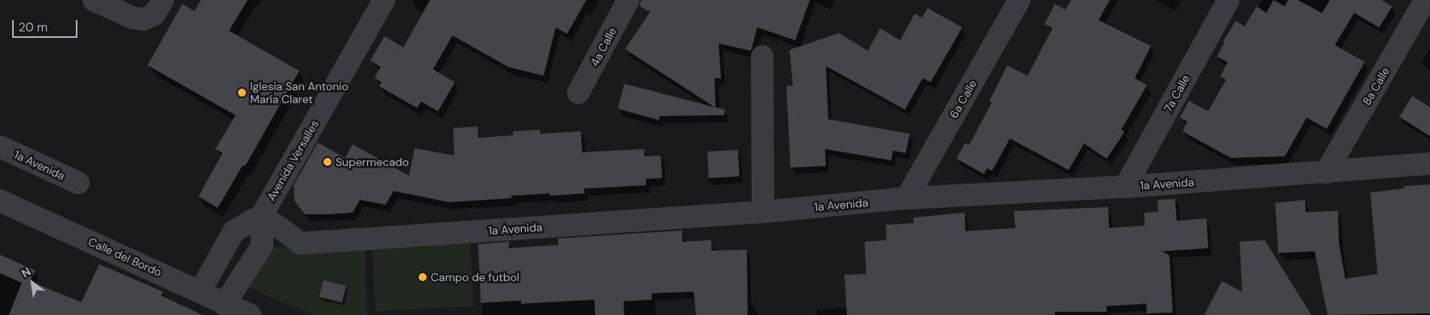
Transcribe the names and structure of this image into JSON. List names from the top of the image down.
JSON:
{
  "streets": {
    "street": [
      "4a Calle",
      "8a Calle",
      "7a Calle",
      "6a Calle",
      "Avenida Versalles",
      "1a Avenida",
      "Calle del Bordo"
    ]
  },
  "crossings": [
    ["8a Calle", "1a Avenida"],
    ["7a Calle", "1a Avenida"],
    ["6a Calle", "1a Avenida"],
    ["Avenida Versalles", "1a Avenida"],
    ["Avenida Versalles", "Calle del Bordo"]
  ],
  "places": ["Iglesia San Antonio María Claret", "Supermecado", "Campo de futbol"],
  "scale_bar": "20 m",
  "north": "top left"
}
